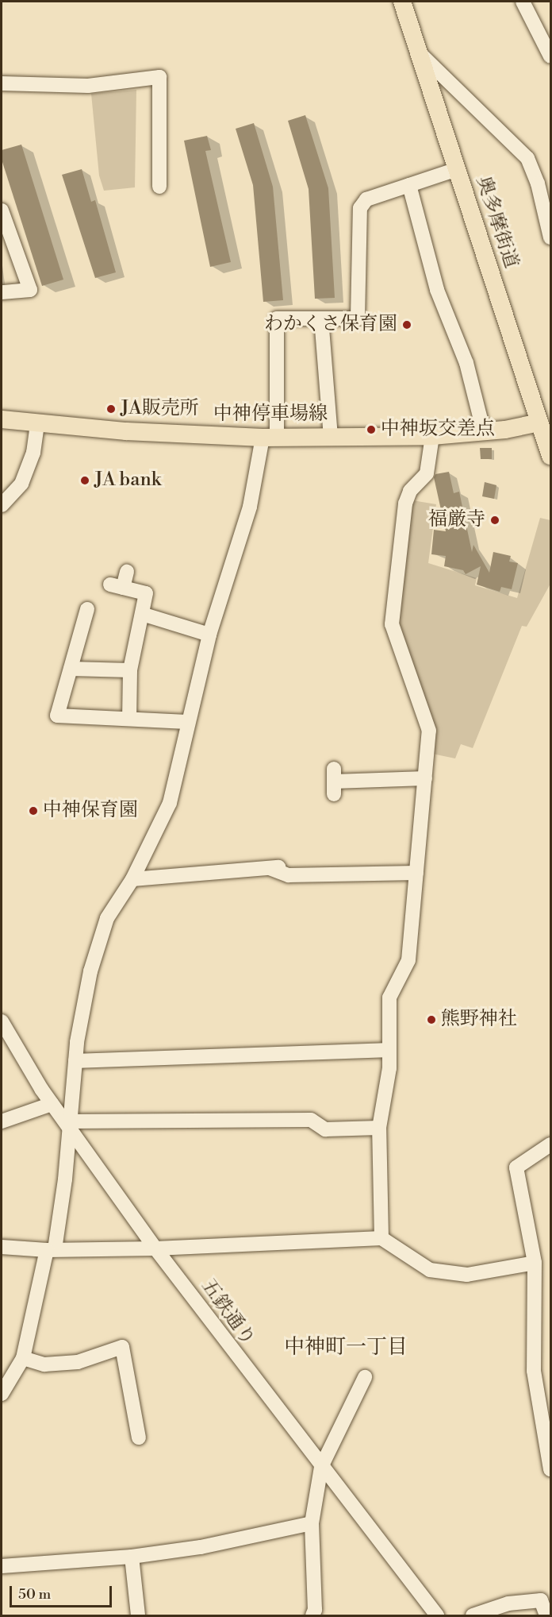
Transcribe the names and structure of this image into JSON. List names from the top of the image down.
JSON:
{
  "streets": {
    "main road": ["奥多摩街道", "中神停車場線"],
    "street": ["五鉄通り"]
  },
  "crossings": [
    ["奥多摩街道", "中神停車場線"]
  ],
  "districts": ["中神町一丁目"],
  "places": [
    "わかくさ保育園",
    "JA販売所",
    "中神坂交差点",
    "JA bank",
    "福厳寺",
    "中神保育園",
    "熊野神社"
  ],
  "scale_bar": "50 m"
}
